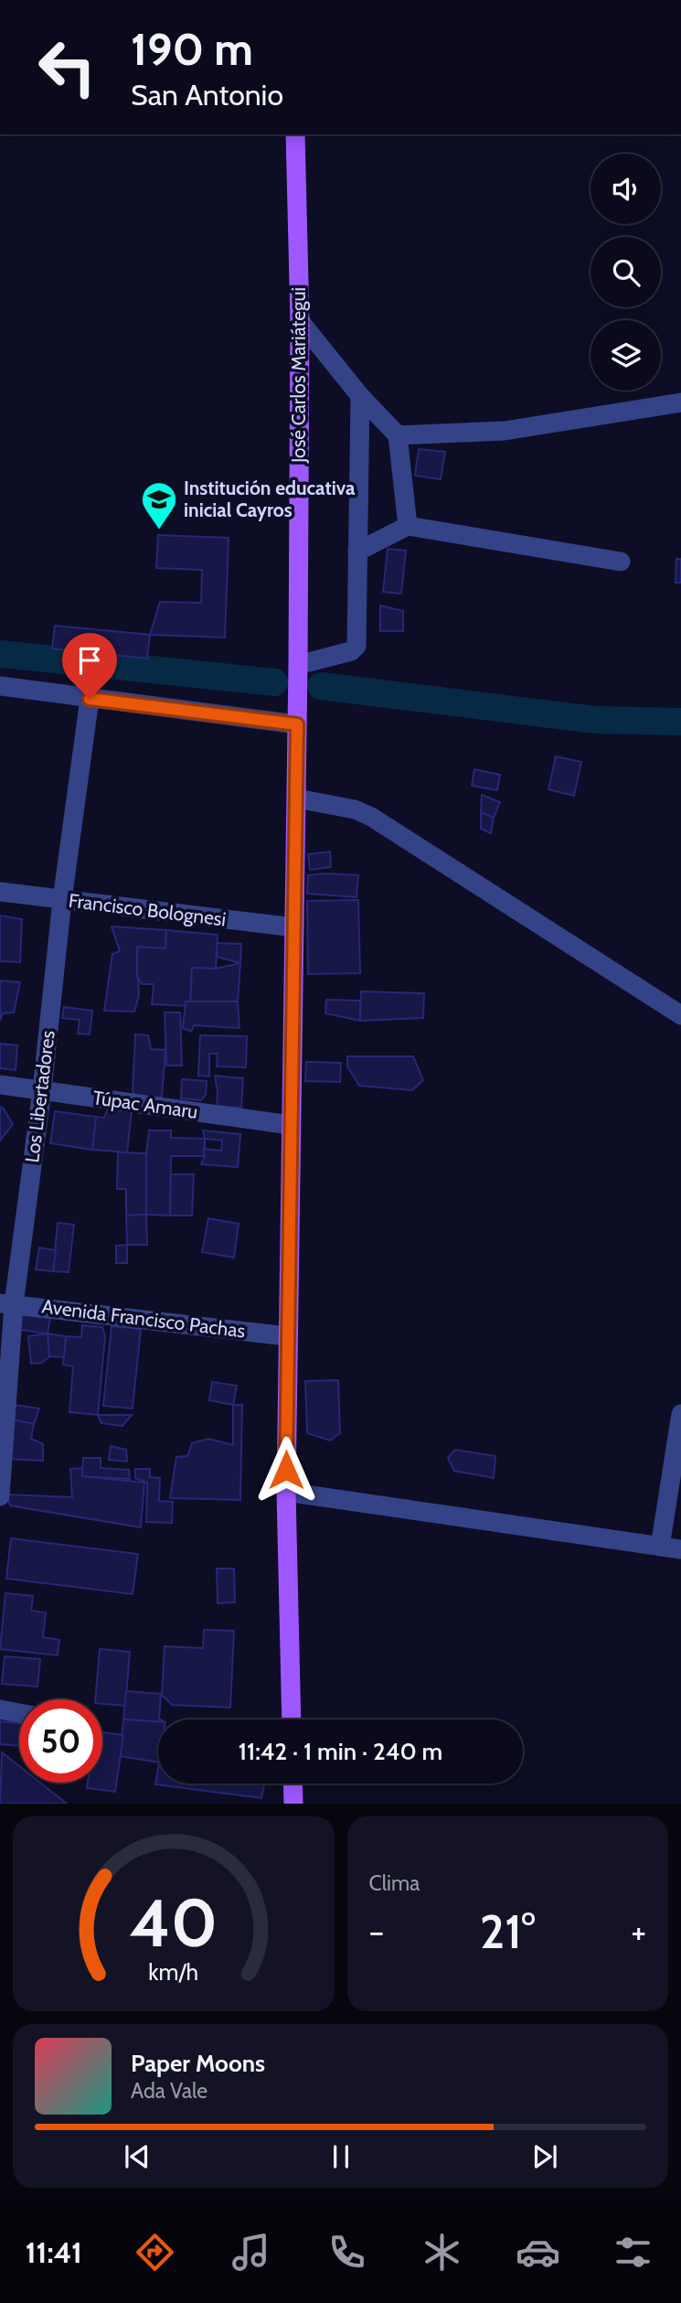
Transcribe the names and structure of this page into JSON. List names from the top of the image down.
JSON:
{
  "streets": {
    "main road": ["José Carlos Mariátegui"],
    "street": [
      "Francisco Bolognesi",
      "Los Libertadores",
      "Túpac Amaru",
      "Avenida Francisco Pachas"
    ]
  },
  "crossings": [
    ["José Carlos Mariátegui", "Francisco Bolognesi"],
    ["José Carlos Mariátegui", "Túpac Amaru"],
    ["José Carlos Mariátegui", "Avenida Francisco Pachas"],
    ["Francisco Bolognesi", "Los Libertadores"],
    ["Los Libertadores", "Túpac Amaru"],
    ["Los Libertadores", "Avenida Francisco Pachas"]
  ],
  "places": {
    "school or university": ["Institución educativa inicial Cayros"]
  },
  "page": {
    "turn": ["190 m", "San Antonio"],
    "limit": "50",
    "trip": "11:42 · 1 min · 240 m",
    "tile": "Clima",
    "heat": ["−", "21°", "+"],
    "song": ["Paper Moons", "Ada Vale"],
    "tabs": "11:41",
    "gauge": ["40", "km/h"]
  }
}
